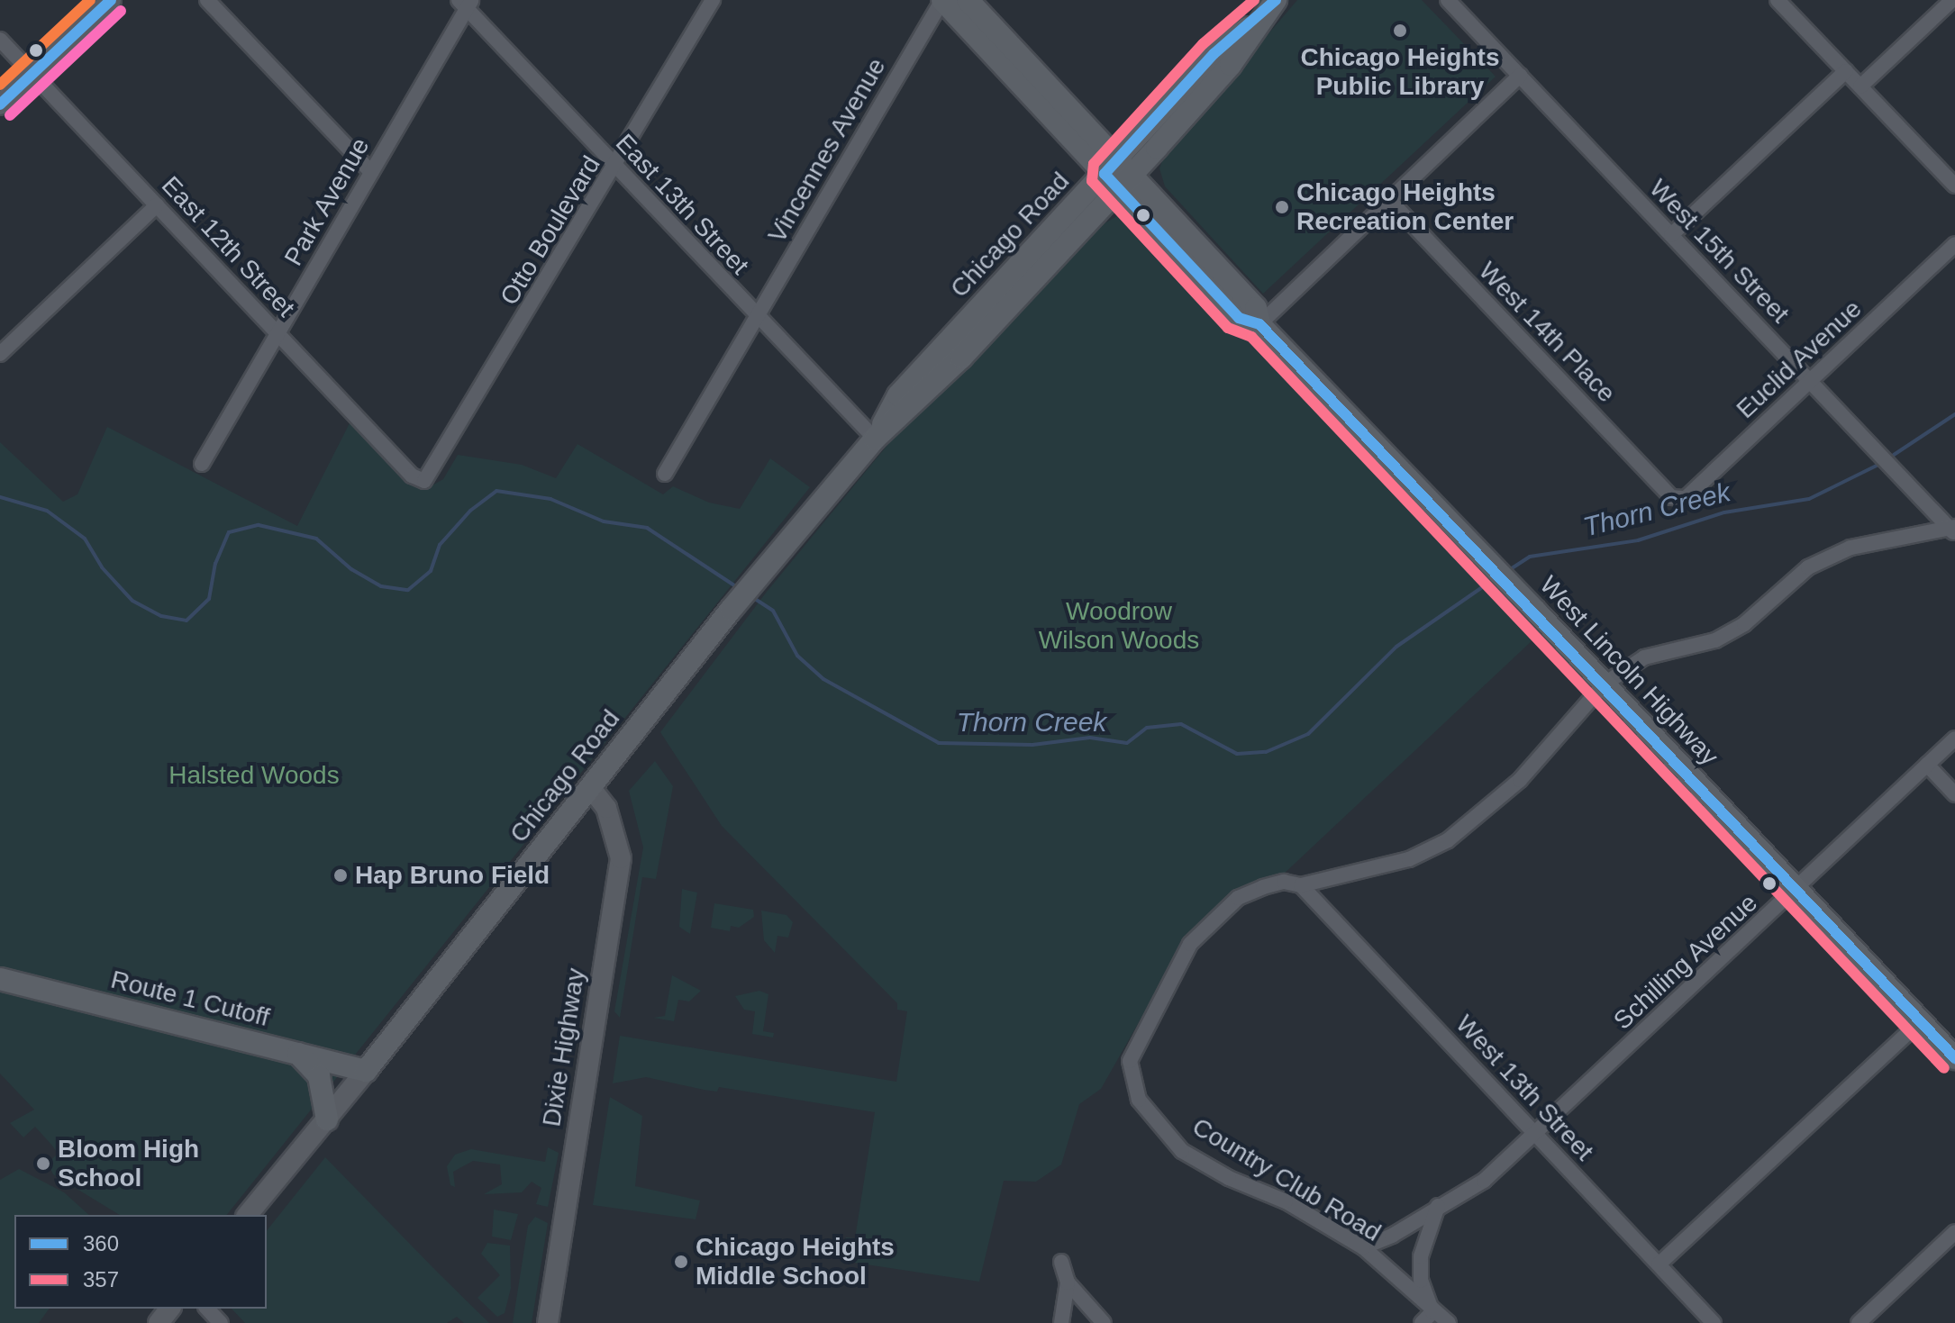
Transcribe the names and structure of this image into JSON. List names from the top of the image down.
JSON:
{
  "streets": {
    "main road": [
      "Chicago Road",
      "West Lincoln Highway",
      "Route 1 Cutoff",
      "Dixie Highway"
    ],
    "street": [
      "Vincennes Avenue",
      "Park Avenue",
      "East 13th Street",
      "Otto Boulevard",
      "East 12th Street",
      "West 15th Street",
      "West 14th Place",
      "Euclid Avenue",
      "Schilling Avenue",
      "West 13th Street",
      "Country Club Road"
    ]
  },
  "crossings": [
    ["Vincennes Avenue", "East 13th Street"],
    ["Park Avenue", "East 13th Street"],
    ["Park Avenue", "East 12th Street"],
    ["East 13th Street", "Otto Boulevard"],
    ["East 13th Street", "Chicago Road"],
    ["Otto Boulevard", "East 12th Street"],
    ["Chicago Road", "West Lincoln Highway"],
    ["Chicago Road", "Route 1 Cutoff"],
    ["Chicago Road", "Dixie Highway"],
    ["West 15th Street", "Euclid Avenue"],
    ["West 14th Place", "Euclid Avenue"],
    ["West Lincoln Highway", "Schilling Avenue"],
    ["Schilling Avenue", "West 13th Street"],
    ["Schilling Avenue", "Country Club Road"],
    ["West 13th Street", "Country Club Road"]
  ],
  "water": ["Thorn Creek"],
  "parks": ["Woodrow Wilson Woods", "Halsted Woods"],
  "places": [
    "Chicago Heights Public Library",
    "Chicago Heights Recreation Center",
    "Hap Bruno Field",
    "Bloom High School",
    "Chicago Heights Middle School"
  ],
  "lines": ["transit line 360", "transit line 357"],
  "legend": ["360", "357"]
}
